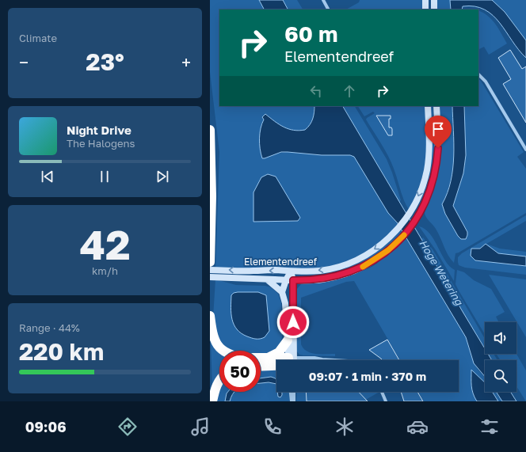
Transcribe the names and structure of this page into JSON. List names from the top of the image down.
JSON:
{
  "streets": {
    "main road": ["Elementendreef"]
  },
  "one_way": ["Elementendreef"],
  "water": ["Hoge Wetering"],
  "page": {
    "tile": [
      "Climate",
      ["42", "km/h"],
      ["Range · 44%", "220 km"]
    ],
    "turn": ["60 m", "Elementendreef"],
    "heat": ["−", "23°", "+"],
    "song": ["Night Drive", "The Halogens"],
    "limit": "50",
    "trip": "09:07 · 1 min · 370 m",
    "tabs": "09:06"
  }
}
